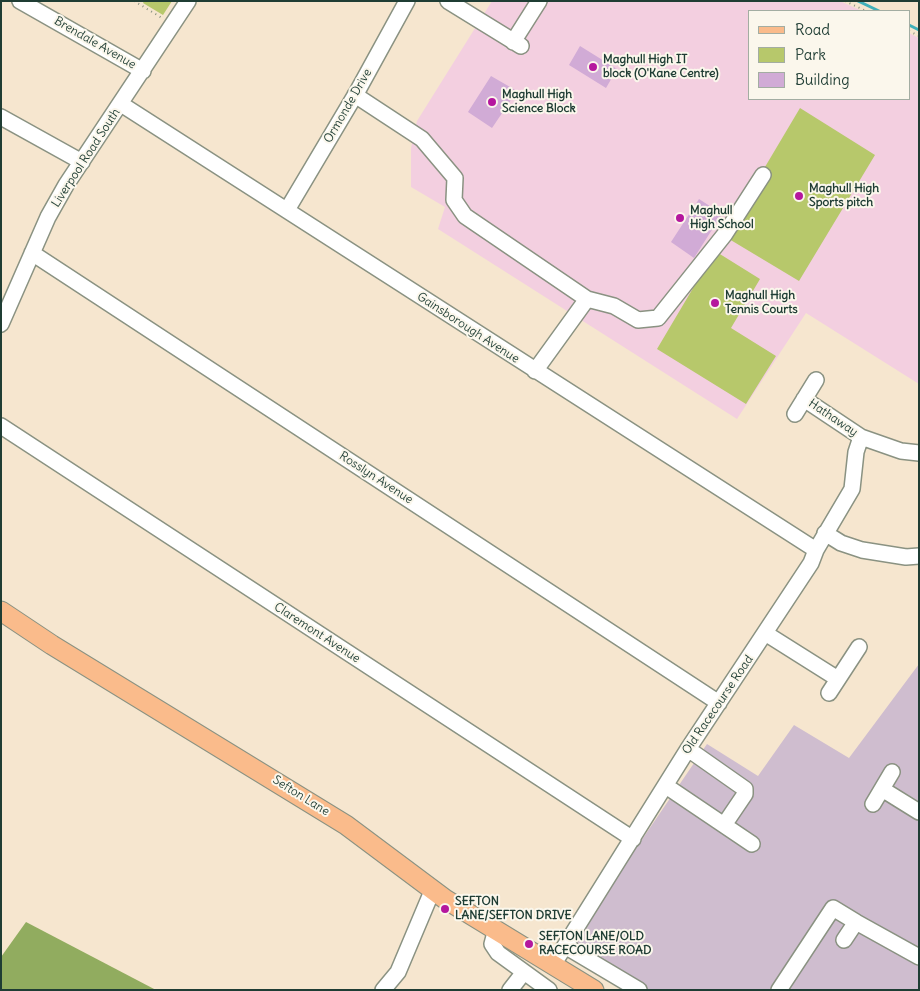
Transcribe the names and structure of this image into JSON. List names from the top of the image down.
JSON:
{
  "streets": {
    "main road": ["Sefton Lane"],
    "street": [
      "Brendale Avenue",
      "Ormonde Drive",
      "Liverpool Road South",
      "Gainsborough Avenue",
      "Hathaway",
      "Rosslyn Avenue",
      "Claremont Avenue",
      "Old Racecourse Road"
    ]
  },
  "crossings": [
    ["Brendale Avenue", "Liverpool Road South"],
    ["Ormonde Drive", "Gainsborough Avenue"],
    ["Liverpool Road South", "Gainsborough Avenue"],
    ["Liverpool Road South", "Rosslyn Avenue"],
    ["Gainsborough Avenue", "Old Racecourse Road"],
    ["Hathaway", "Old Racecourse Road"],
    ["Rosslyn Avenue", "Old Racecourse Road"],
    ["Claremont Avenue", "Old Racecourse Road"],
    ["Old Racecourse Road", "Sefton Lane"]
  ],
  "places": [
    "Maghull High IT block (O'Kane Centre)",
    "Maghull High Science Block",
    "Maghull High Sports pitch",
    "Maghull High School",
    "Maghull High Tennis Courts",
    "SEFTON LANE/SEFTON DRIVE",
    "SEFTON LANE/OLD RACECOURSE ROAD"
  ],
  "legend": ["Road", "Park", "Building"]
}
